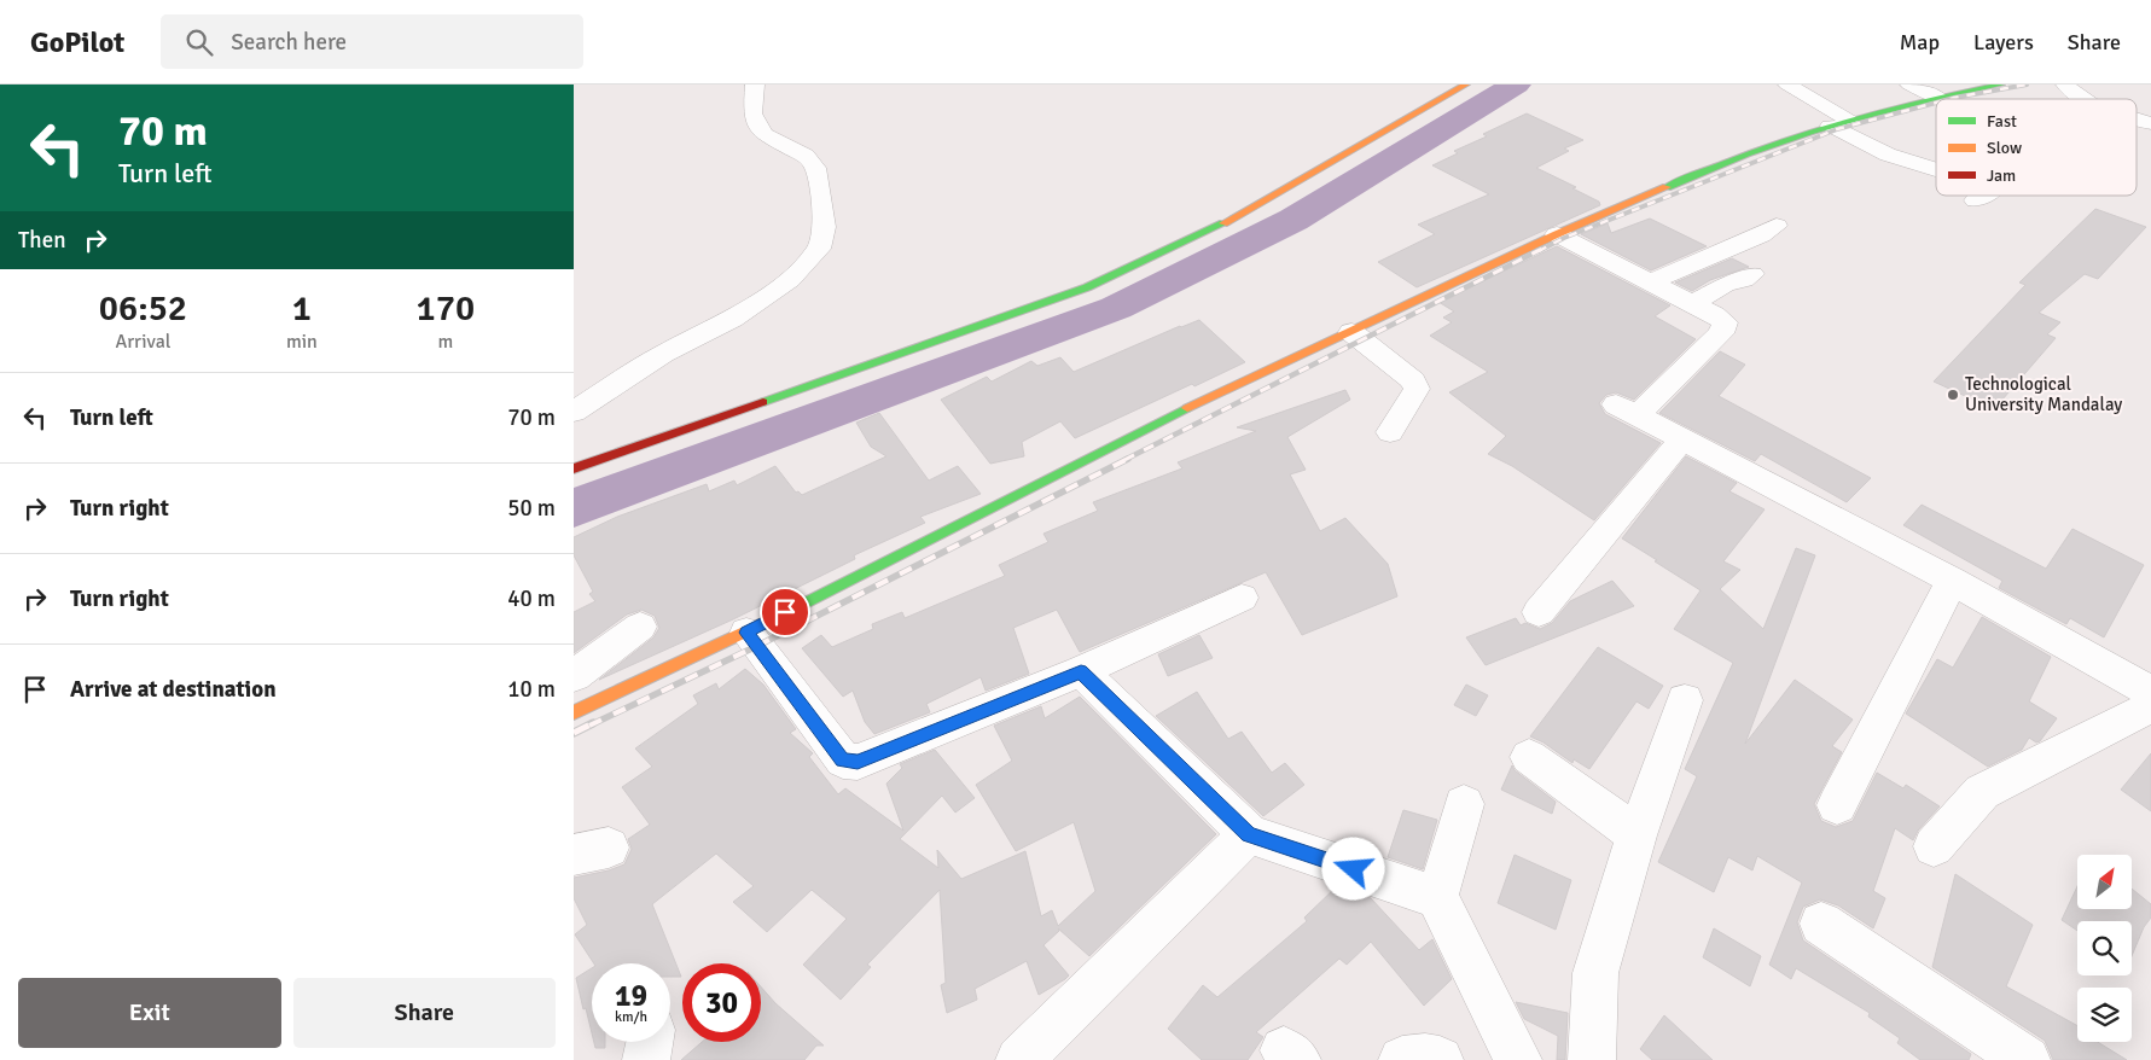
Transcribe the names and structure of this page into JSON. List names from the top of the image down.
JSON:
{
  "places": ["Technological University Mandalay"],
  "legend": ["Fast", "Slow", "Jam"],
  "north": "top right",
  "page": {
    "header": "GoPilot",
    "search": "Search here",
    "nav": ["Map", "Layers", "Share"],
    "turn": ["70 m", "Turn left"],
    "then": "Then",
    "eta": [
      "06:52",
      "Arrival",
      "1",
      "min",
      "170",
      "m"
    ],
    "list": [
      {
        "name": "Turn left",
        "value": "70 m"
      },
      {
        "name": "Turn right",
        "value": "50 m"
      },
      {
        "name": "Turn right",
        "value": "40 m"
      },
      {
        "name": "Arrive at destination",
        "value": "10 m"
      }
    ],
    "speed": "19 km/h",
    "limit": "30",
    "buttons": ["Exit", "Share"]
  }
}
